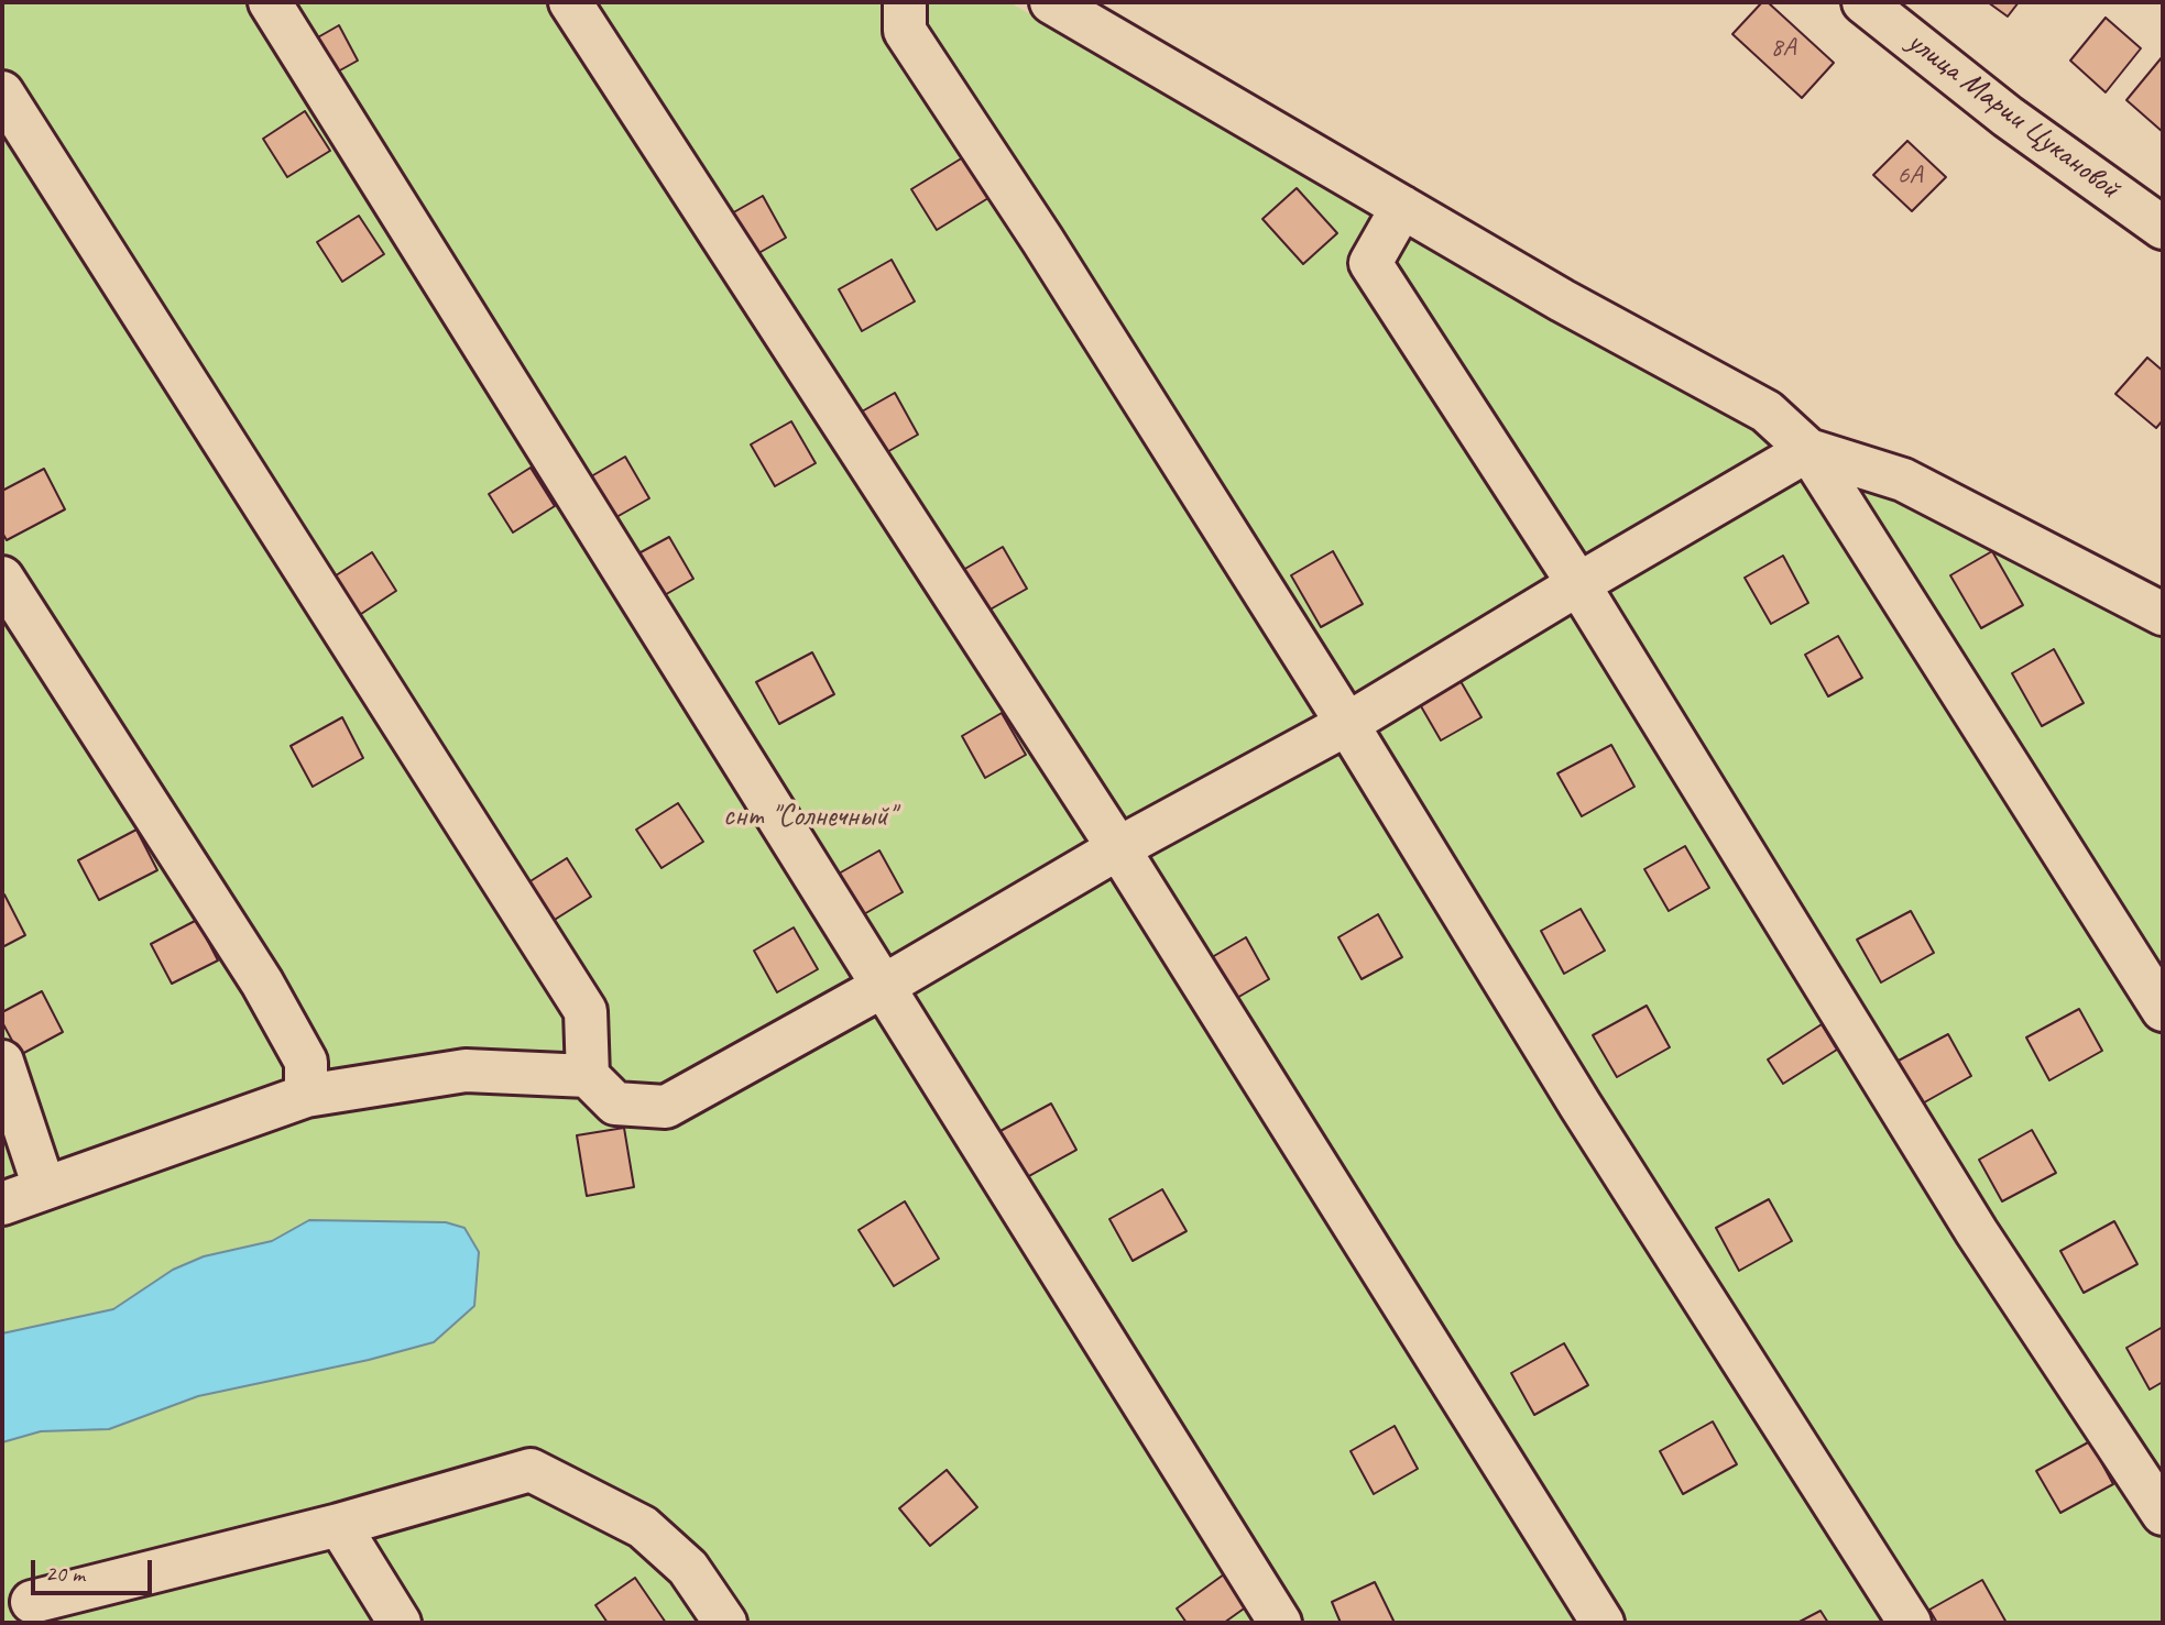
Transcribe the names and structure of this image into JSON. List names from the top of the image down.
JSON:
{
  "streets": {
    "street": ["улица Марии Цукановой"]
  },
  "parks": ["снт \"Солнечный\""],
  "house_numbers": ["8А", "6А"],
  "scale_bar": "20 m"
}
